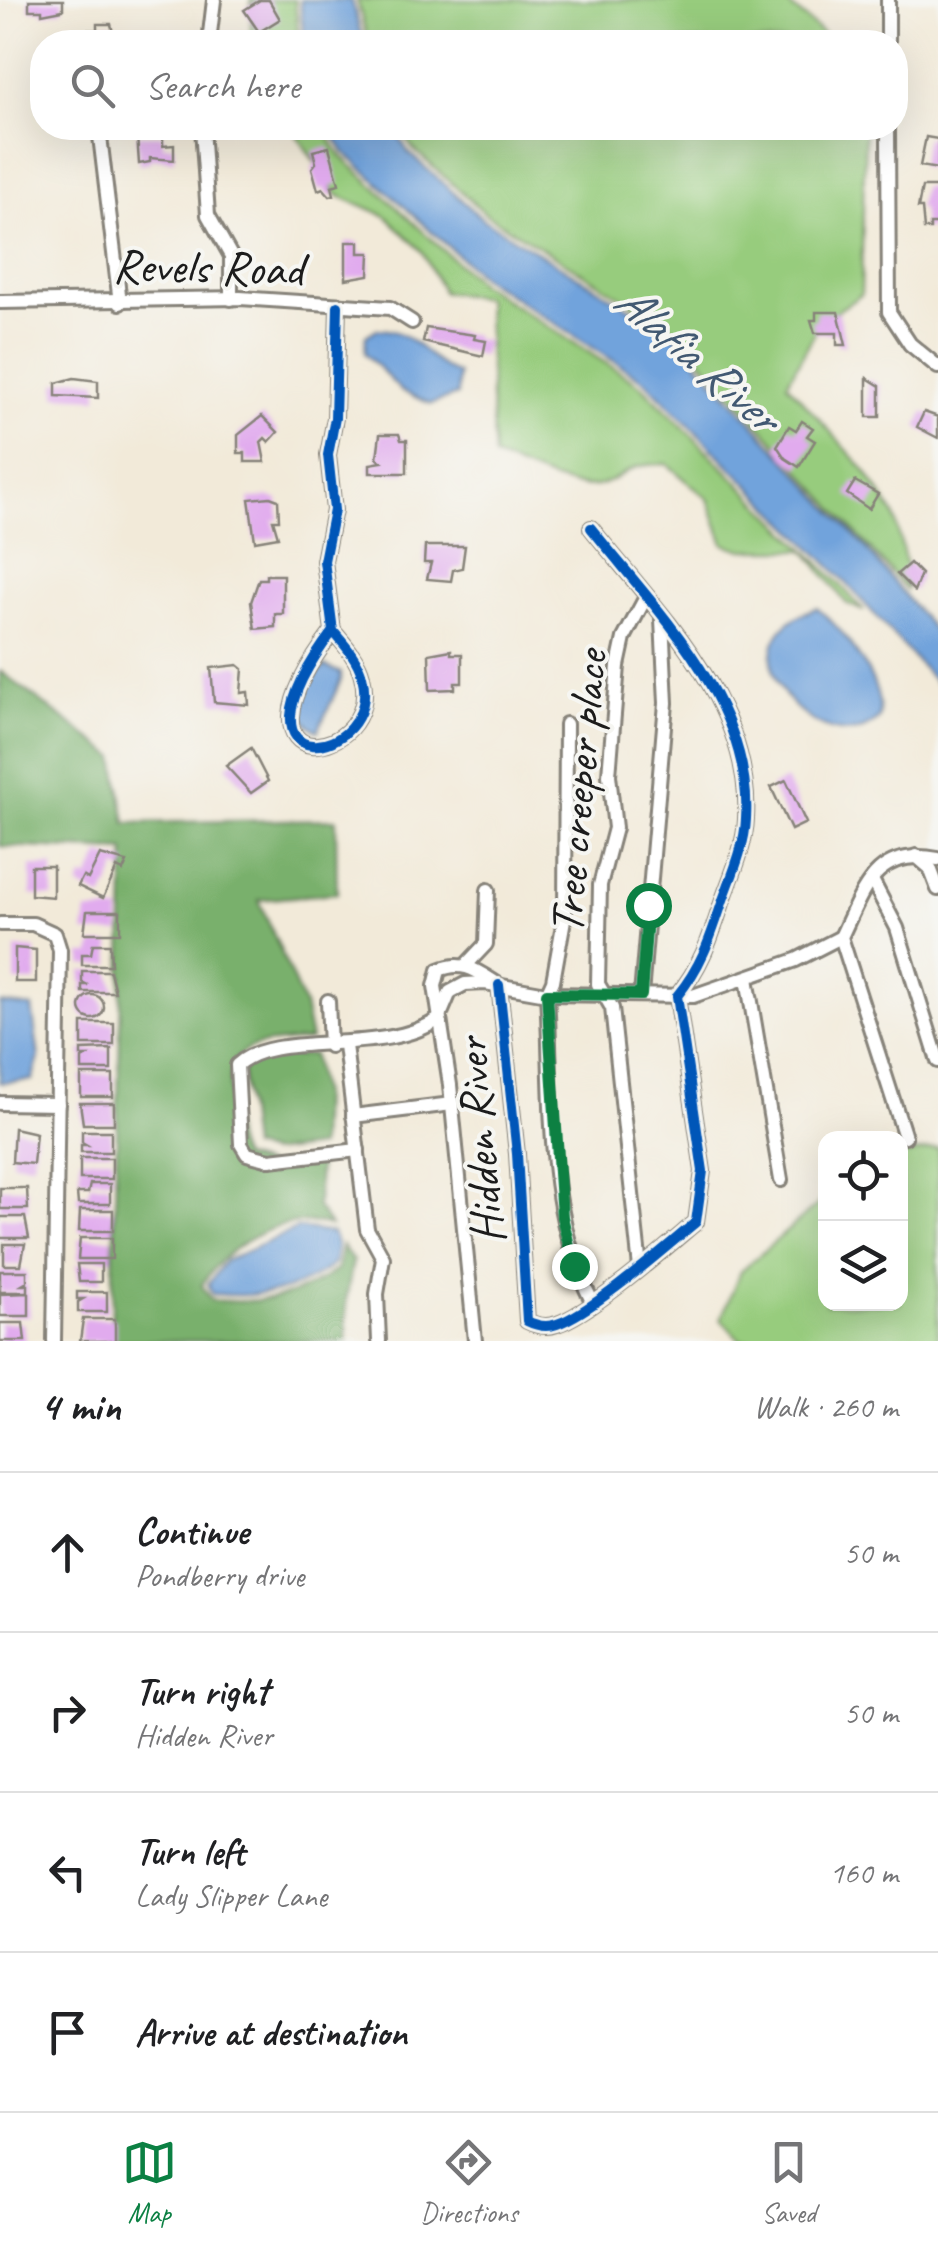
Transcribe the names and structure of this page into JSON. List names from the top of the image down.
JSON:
{
  "streets": {
    "street": ["Revels Road", "Tree creeper place", "Hidden River"]
  },
  "crossings": [
    ["Tree creeper place", "Hidden River"]
  ],
  "water": ["Alafia River"],
  "page": {
    "search": "Search here",
    "heading": ["4 min", "Walk · 260 m"],
    "list": [
      ["Continue", "Pondberry drive", "50 m"],
      ["Turn right", "Hidden River", "50 m"],
      ["Turn left", "Lady Slipper Lane", "160 m"],
      "Arrive at destination"
    ],
    "nav": ["Map", "Directions", "Saved"]
  }
}
